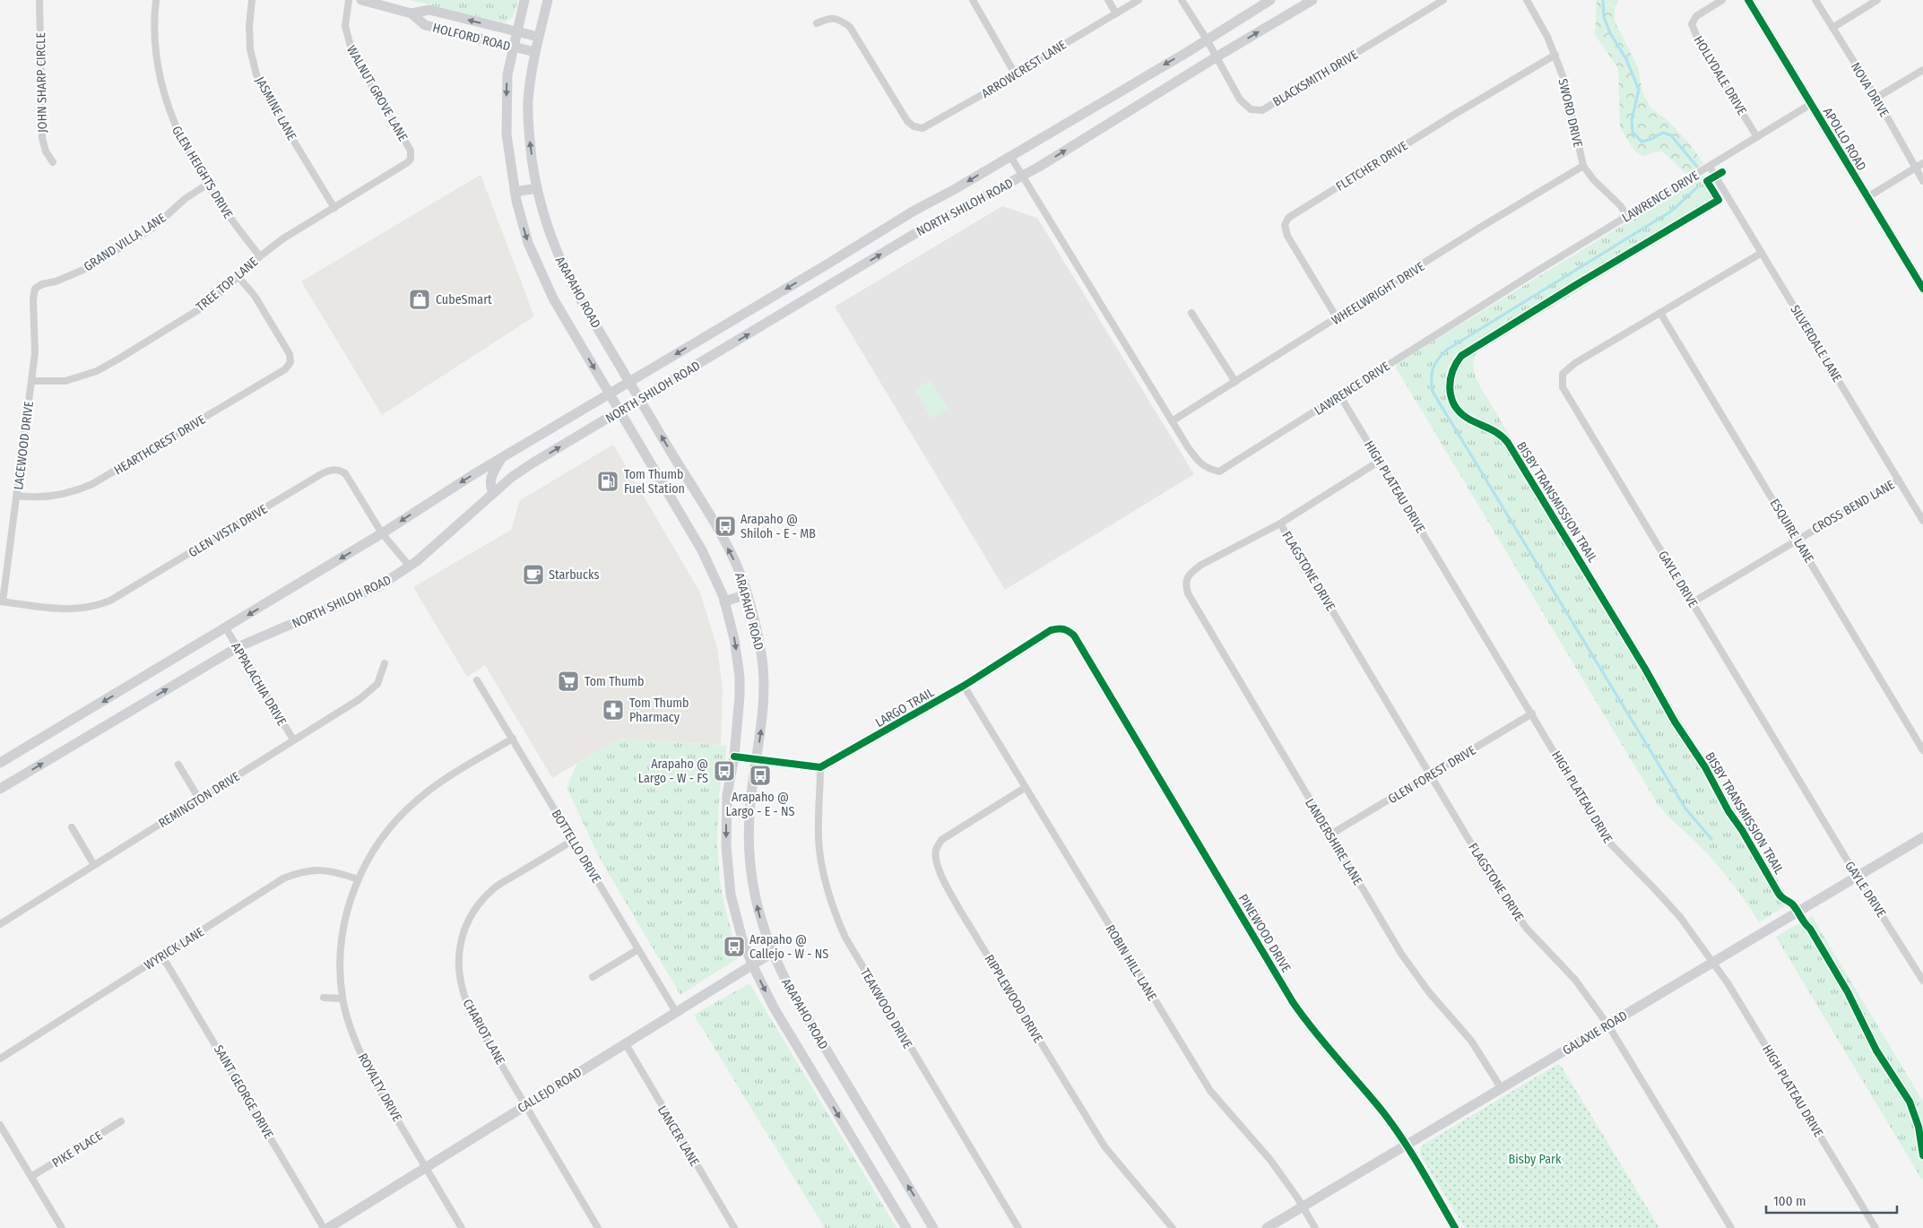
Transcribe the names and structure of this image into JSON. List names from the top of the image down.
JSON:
{
  "streets": {
    "main road": [
      "HOLFORD ROAD",
      "APOLLO ROAD",
      "NORTH SHILOH ROAD",
      "ARAPAHO ROAD",
      "GALAXIE ROAD",
      "CALLEJO ROAD"
    ],
    "street": [
      "ARROWCREST LANE",
      "HOLLYDALE DRIVE",
      "BLACKSMITH DRIVE",
      "JOHN SHARP CIRCLE",
      "NOVA DRIVE",
      "WALNUT GROVE LANE",
      "JASMINE LANE",
      "SWORD DRIVE",
      "FLETCHER DRIVE",
      "GLEN HEIGHTS DRIVE",
      "LAWRENCE DRIVE",
      "GRAND VILLA LANE",
      "TREE TOP LANE",
      "WHEELWRIGHT DRIVE",
      "SILVERDALE LANE",
      "HEARTHCREST DRIVE",
      "LACEWOOD DRIVE",
      "HIGH PLATEAU DRIVE",
      "CROSS BEND LANE",
      "GLEN VISTA DRIVE",
      "ESQUIRE LANE",
      "FLAGSTONE DRIVE",
      "GAYLE DRIVE",
      "APPALACHIA DRIVE",
      "LARGO TRAIL",
      "GLEN FOREST DRIVE",
      "REMINGTON DRIVE",
      "LANDERSHIRE LANE",
      "BOTTELLO DRIVE",
      "PINEWOOD DRIVE",
      "WYRICK LANE",
      "ROBIN HILL LANE",
      "RIPPLEWOOD DRIVE",
      "TEAKWOOD DRIVE",
      "CHARIOT LANE",
      "ROYALTY DRIVE",
      "SAINT GEORGE DRIVE",
      "LANCER LANE",
      "PIKE PLACE"
    ],
    "cycle path": ["BISBY TRANSMISSION TRAIL"]
  },
  "crossings": [
    ["HOLFORD ROAD", "ARAPAHO ROAD"],
    ["HOLLYDALE DRIVE", "LAWRENCE DRIVE"],
    ["BLACKSMITH DRIVE", "NORTH SHILOH ROAD"],
    ["WALNUT GROVE LANE", "TREE TOP LANE"],
    ["JASMINE LANE", "TREE TOP LANE"],
    ["SWORD DRIVE", "FLETCHER DRIVE"],
    ["SWORD DRIVE", "LAWRENCE DRIVE"],
    ["SWORD DRIVE", "WHEELWRIGHT DRIVE"],
    ["APOLLO ROAD", "LAWRENCE DRIVE"],
    ["FLETCHER DRIVE", "WHEELWRIGHT DRIVE"],
    ["GLEN HEIGHTS DRIVE", "GRAND VILLA LANE"],
    ["GLEN HEIGHTS DRIVE", "TREE TOP LANE"],
    ["LAWRENCE DRIVE", "NORTH SHILOH ROAD"],
    ["LAWRENCE DRIVE", "WHEELWRIGHT DRIVE"],
    ["LAWRENCE DRIVE", "SILVERDALE LANE"],
    ["LAWRENCE DRIVE", "HIGH PLATEAU DRIVE"],
    ["NORTH SHILOH ROAD", "ARAPAHO ROAD"],
    ["NORTH SHILOH ROAD", "GLEN VISTA DRIVE"],
    ["NORTH SHILOH ROAD", "APPALACHIA DRIVE"],
    ["GRAND VILLA LANE", "LACEWOOD DRIVE"],
    ["TREE TOP LANE", "HEARTHCREST DRIVE"],
    ["TREE TOP LANE", "LACEWOOD DRIVE"],
    ["ARAPAHO ROAD", "CALLEJO ROAD"],
    ["SILVERDALE LANE", "CROSS BEND LANE"],
    ["SILVERDALE LANE", "GAYLE DRIVE"],
    ["HEARTHCREST DRIVE", "LACEWOOD DRIVE"],
    ["LACEWOOD DRIVE", "GLEN VISTA DRIVE"],
    ["HIGH PLATEAU DRIVE", "GLEN FOREST DRIVE"],
    ["HIGH PLATEAU DRIVE", "GALAXIE ROAD"],
    ["CROSS BEND LANE", "ESQUIRE LANE"],
    ["CROSS BEND LANE", "GAYLE DRIVE"],
    ["ESQUIRE LANE", "GAYLE DRIVE"],
    ["FLAGSTONE DRIVE", "GLEN FOREST DRIVE"],
    ["FLAGSTONE DRIVE", "LANDERSHIRE LANE"],
    ["FLAGSTONE DRIVE", "GALAXIE ROAD"],
    ["GAYLE DRIVE", "GALAXIE ROAD"],
    ["APPALACHIA DRIVE", "REMINGTON DRIVE"],
    ["LARGO TRAIL", "PINEWOOD DRIVE"],
    ["LARGO TRAIL", "ROBIN HILL LANE"],
    ["LARGO TRAIL", "TEAKWOOD DRIVE"],
    ["GLEN FOREST DRIVE", "LANDERSHIRE LANE"],
    ["LANDERSHIRE LANE", "GALAXIE ROAD"],
    ["BOTTELLO DRIVE", "CHARIOT LANE"],
    ["BOTTELLO DRIVE", "ROYALTY DRIVE"],
    ["BOTTELLO DRIVE", "CALLEJO ROAD"],
    ["PINEWOOD DRIVE", "GALAXIE ROAD"],
    ["WYRICK LANE", "ROYALTY DRIVE"],
    ["WYRICK LANE", "SAINT GEORGE DRIVE"],
    ["ROBIN HILL LANE", "RIPPLEWOOD DRIVE"],
    ["ROBIN HILL LANE", "GALAXIE ROAD"],
    ["CHARIOT LANE", "CALLEJO ROAD"],
    ["ROYALTY DRIVE", "CALLEJO ROAD"],
    ["CALLEJO ROAD", "LANCER LANE"]
  ],
  "parks": ["Bisby Park"],
  "places": {
    "shop": ["CubeSmart"],
    "fuel station": ["Tom Thumb Fuel Station"],
    "bus stop": [
      "Arapaho @ Shiloh - E - MB",
      "Arapaho @ Largo - W - FS",
      "Arapaho @ Largo - E - NS",
      "Arapaho @ Callejo - W - NS"
    ],
    "cafe": ["Starbucks"],
    "supermarket": ["Tom Thumb"],
    "pharmacy": ["Tom Thumb Pharmacy"]
  },
  "scale_bar": "100 m"
}
